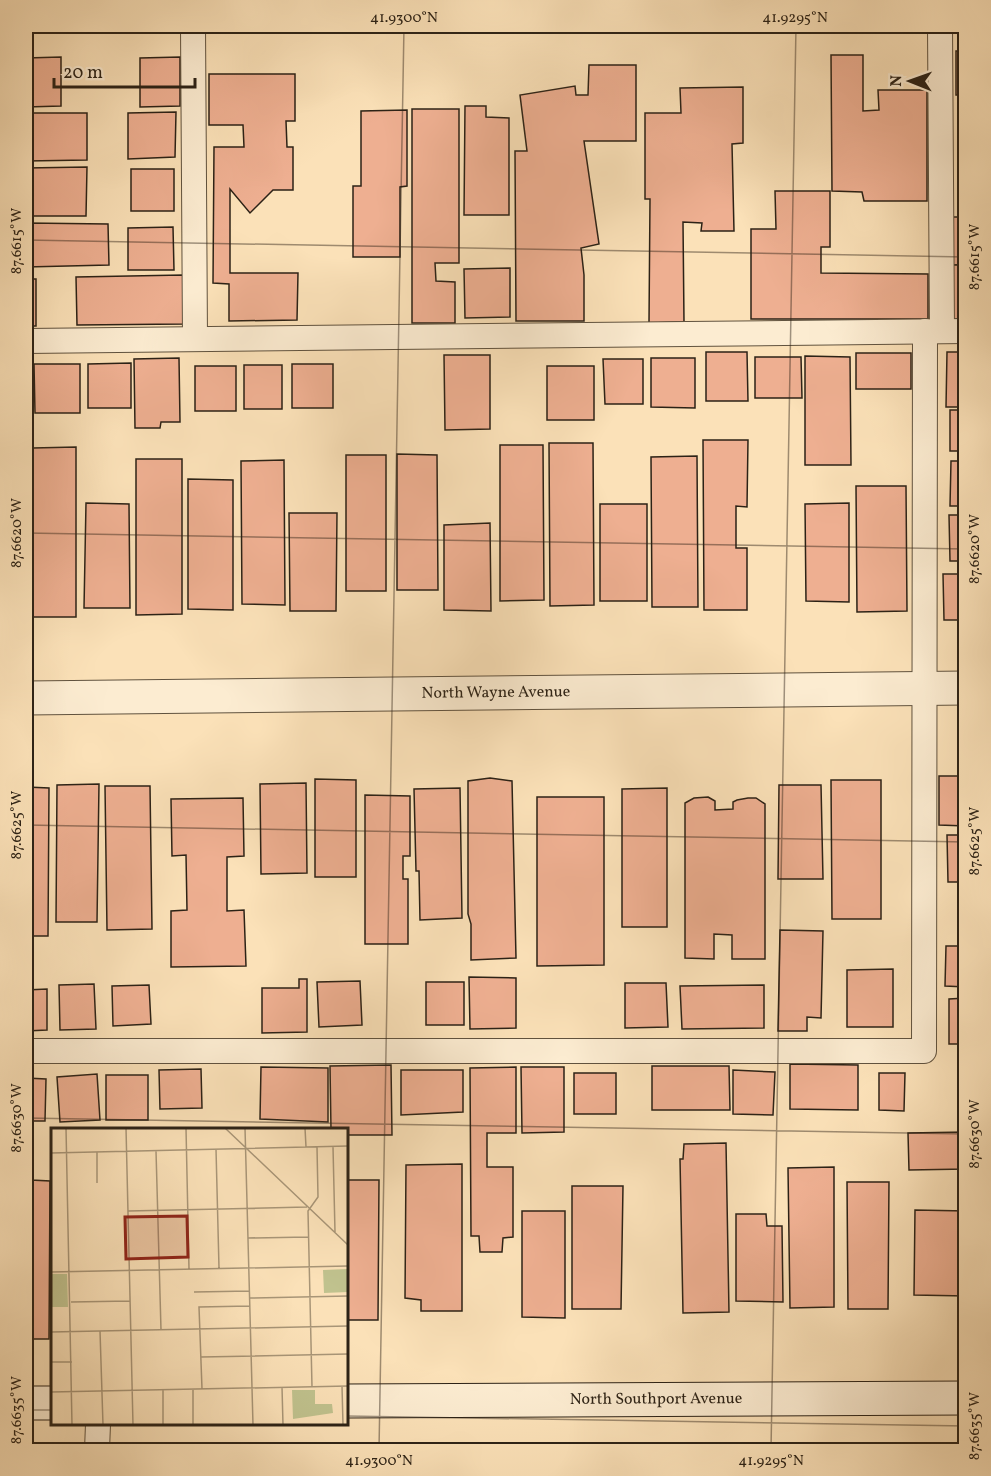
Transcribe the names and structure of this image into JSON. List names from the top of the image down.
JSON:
{
  "streets": {
    "street": ["North Wayne Avenue", "North Southport Avenue"]
  },
  "scale_bar": "20 m",
  "north": "left",
  "coordinates": [
    "41.9300°N",
    "41.9295°N",
    "87.6615°W",
    "87.6620°W",
    "87.6625°W",
    "87.6630°W",
    "87.6635°W"
  ]
}
